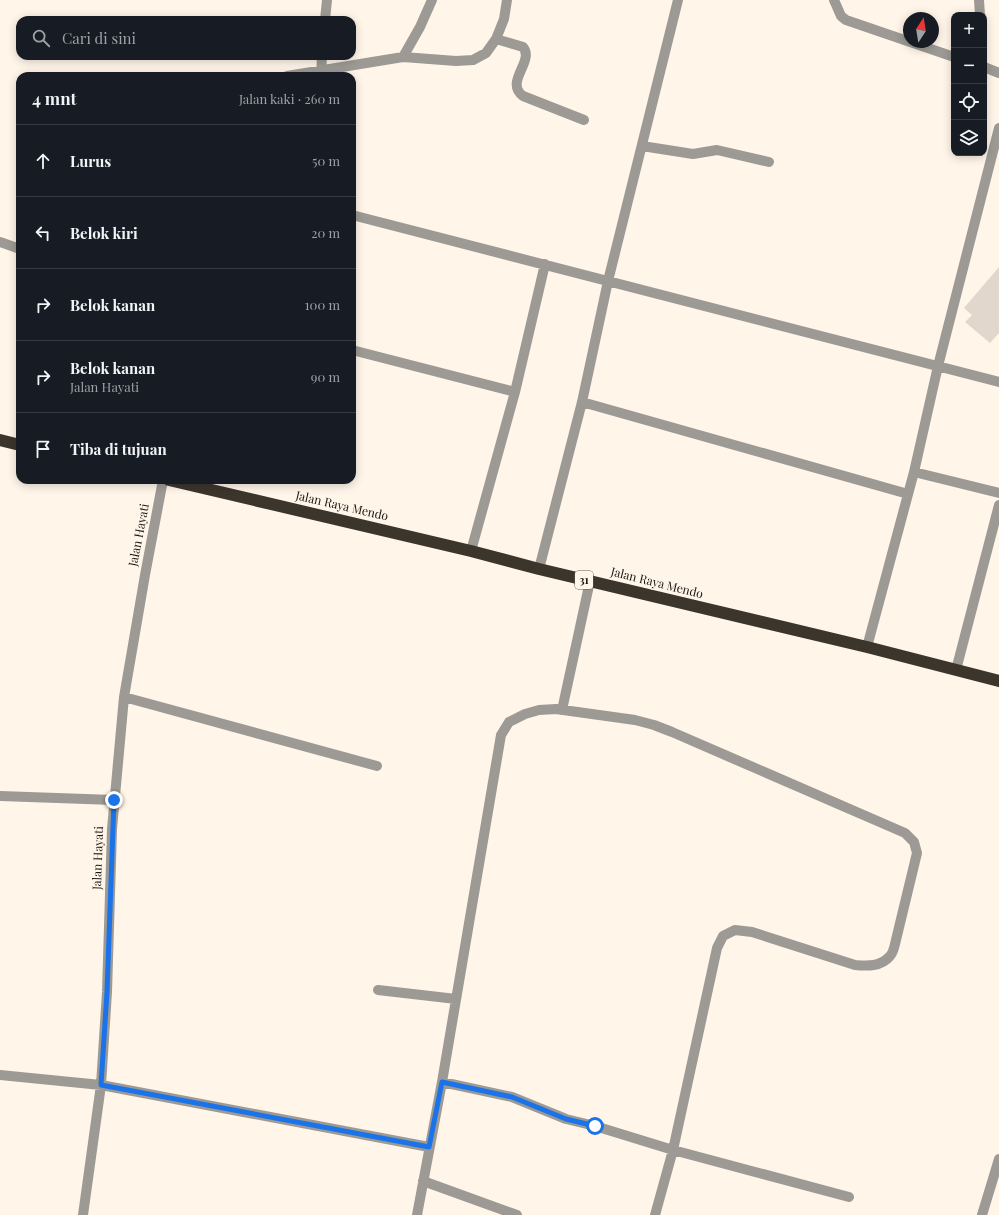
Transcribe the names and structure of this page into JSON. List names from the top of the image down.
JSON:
{
  "streets": {
    "highway": ["Jalan Raya Mendo", "31"],
    "street": ["Jalan Hayati"]
  },
  "north": "top",
  "page": {
    "map_buttons": ["+", "−"],
    "search": "Cari di sini",
    "heading": ["4 mnt", "Jalan kaki · 260 m"],
    "list": [
      ["Lurus", "50 m"],
      ["Belok kiri", "20 m"],
      ["Belok kanan", "100 m"],
      ["Belok kanan", "Jalan Hayati", "90 m"],
      "Tiba di tujuan"
    ]
  }
}
